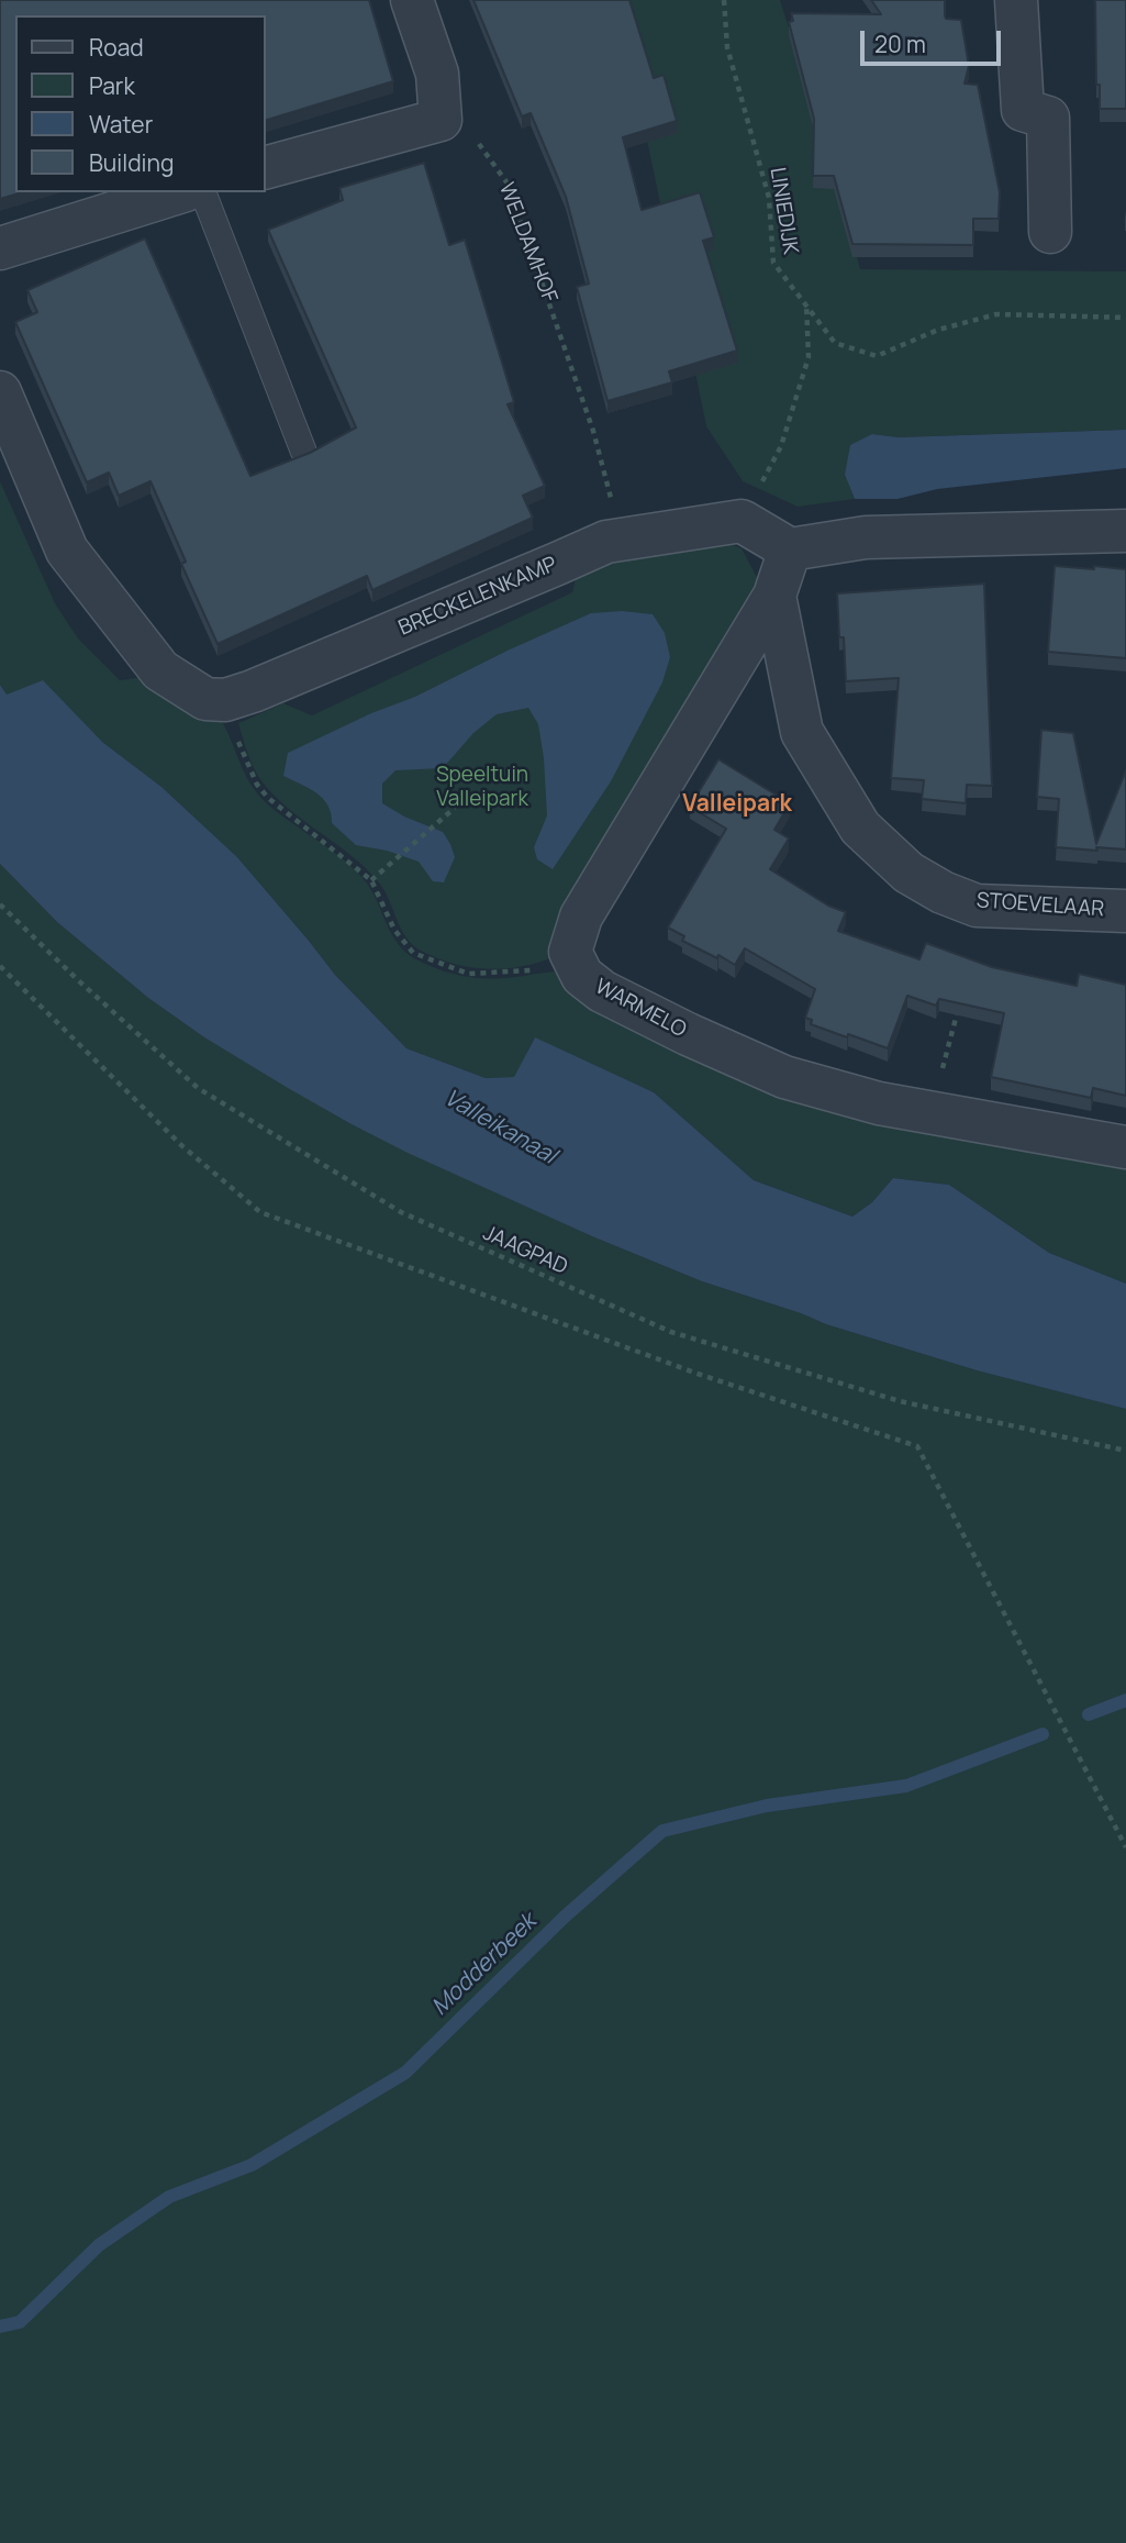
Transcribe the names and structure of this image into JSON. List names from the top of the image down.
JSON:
{
  "streets": {
    "street": ["BRECKELENKAMP", "STOEVELAAR", "WARMELO"],
    "path": ["LINIEDIJK", "WELDAMHOF", "JAAGPAD"]
  },
  "districts": ["Valleipark"],
  "water": ["Valleikanaal", "Modderbeek"],
  "parks": ["Speeltuin Valleipark"],
  "legend": [
    "Road",
    "Park",
    "Water",
    "Building"
  ],
  "scale_bar": "20 m"
}
